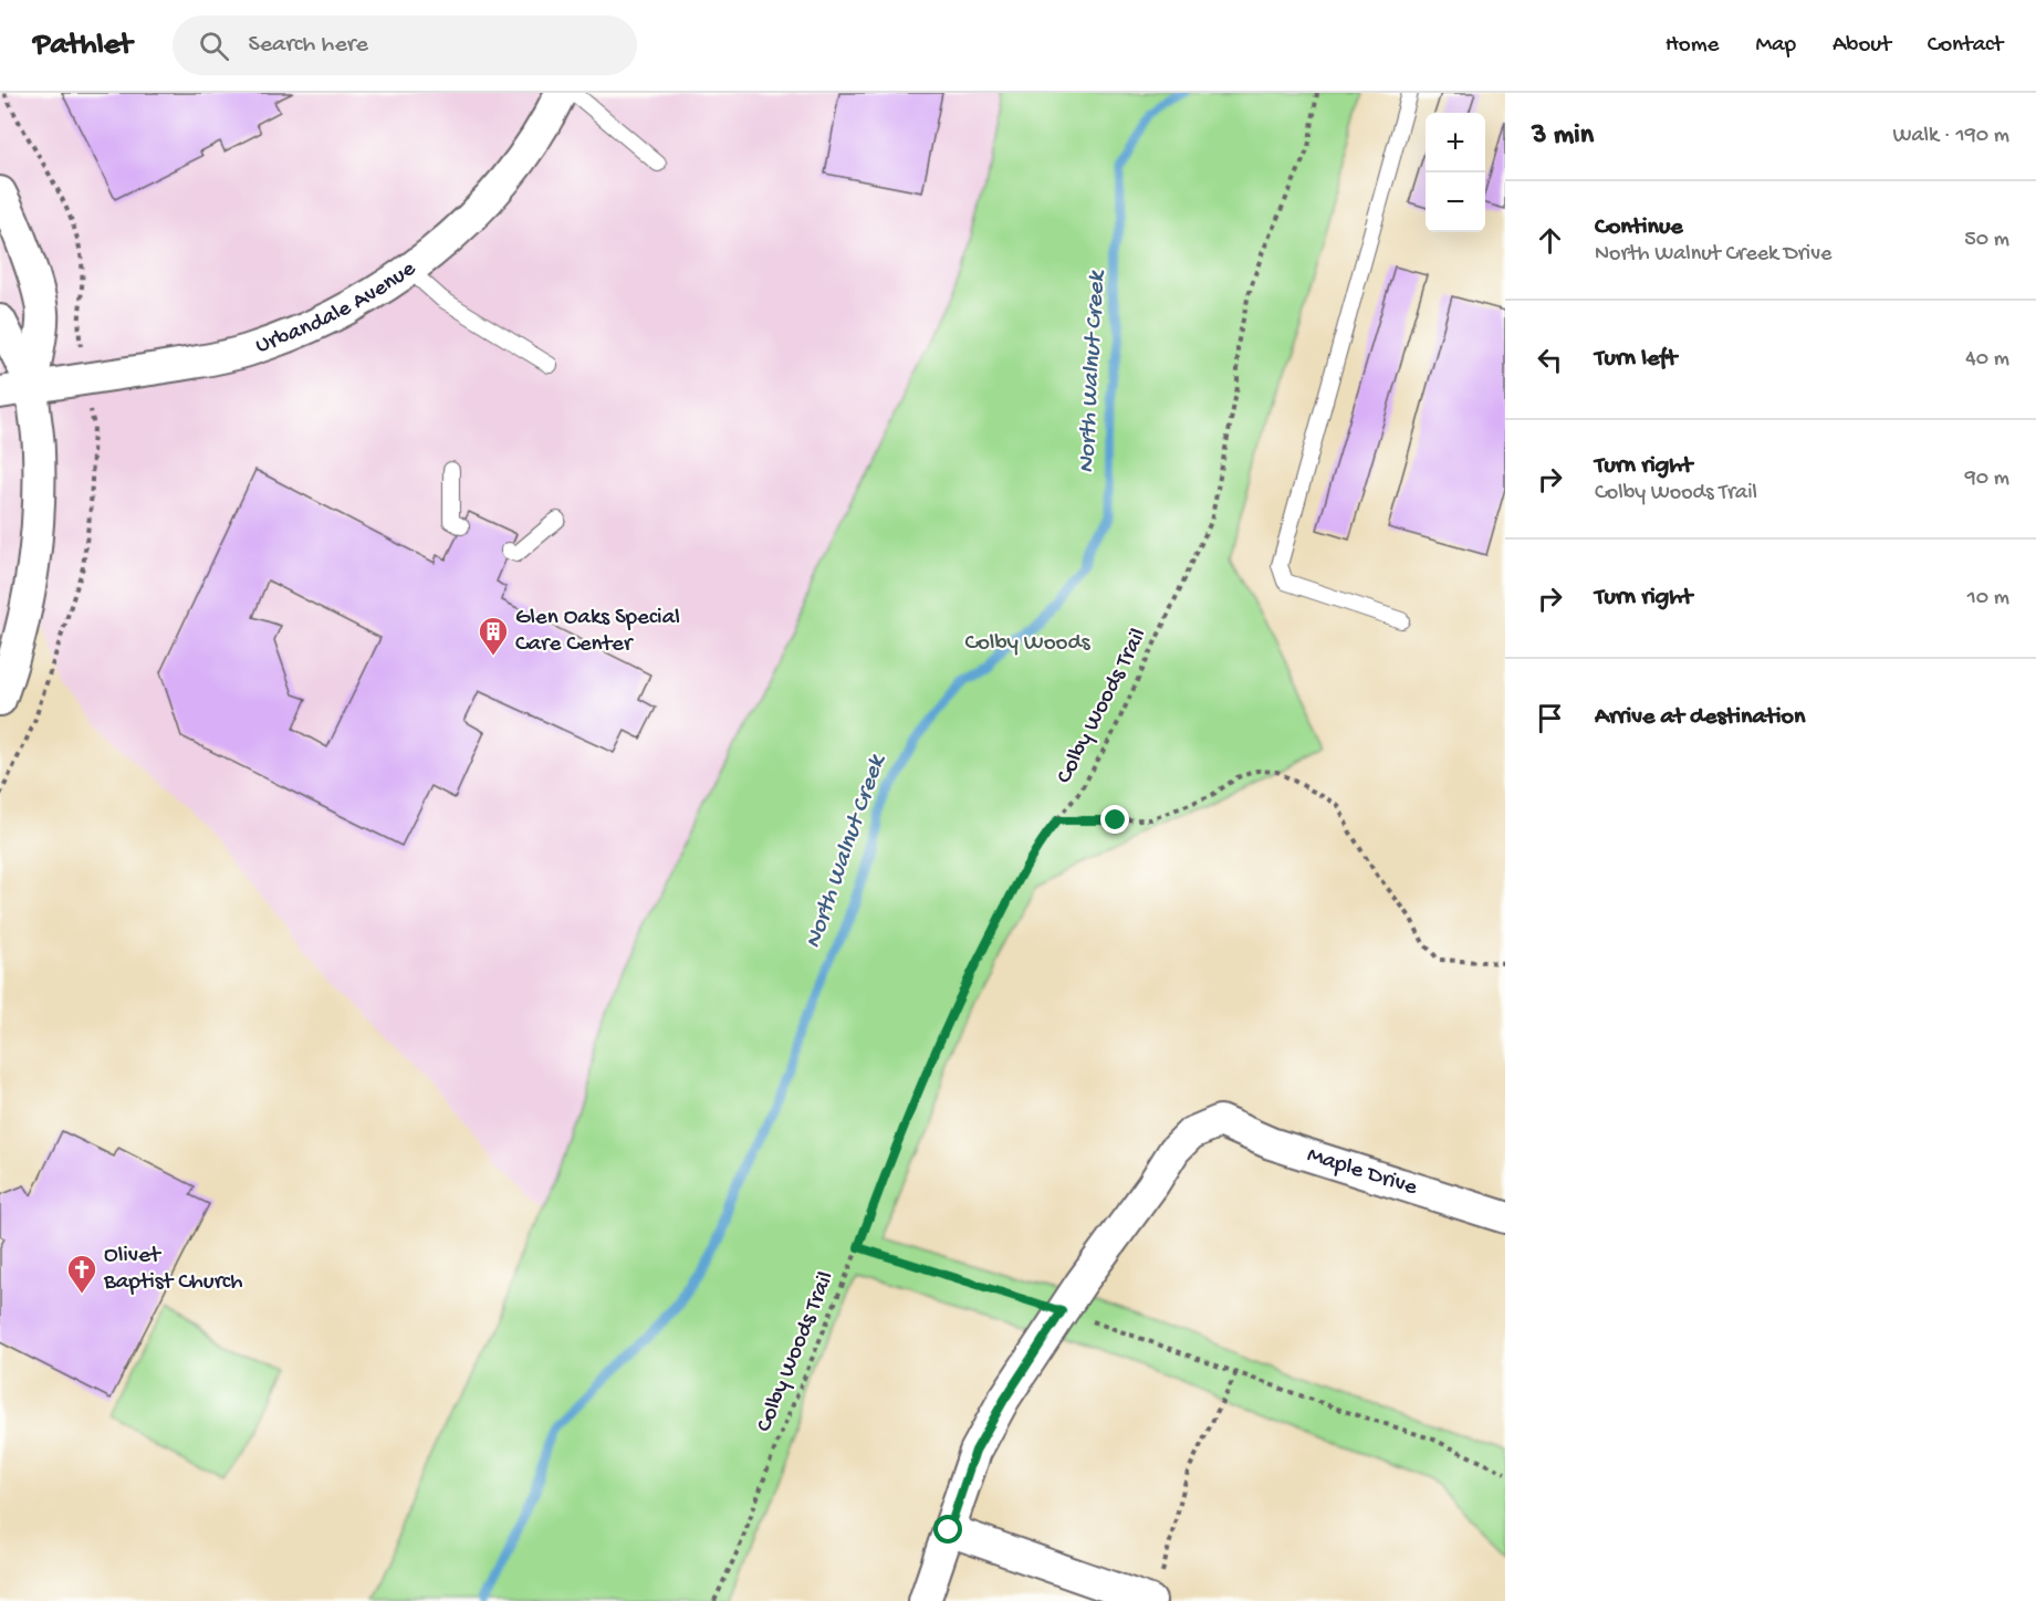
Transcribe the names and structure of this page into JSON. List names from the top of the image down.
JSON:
{
  "streets": {
    "street": ["Urbandale Avenue", "Maple Drive"],
    "path": ["Colby Woods Trail"]
  },
  "water": ["North Walnut Creek"],
  "parks": ["Colby Woods"],
  "places": {
    "building": ["Glen Oaks Special Care Center"],
    "church": ["Olivet Baptist Church"]
  },
  "page": {
    "header": "Pathlet",
    "search": "Search here",
    "nav": [
      "Home",
      "Map",
      "About",
      "Contact"
    ],
    "heading": ["3 min", "Walk · 190 m"],
    "map_buttons": ["+", "−"],
    "list": [
      ["Continue", "North Walnut Creek Drive", "50 m"],
      ["Turn left", "40 m"],
      ["Turn right", "Colby Woods Trail", "90 m"],
      ["Turn right", "10 m"],
      "Arrive at destination"
    ]
  }
}
